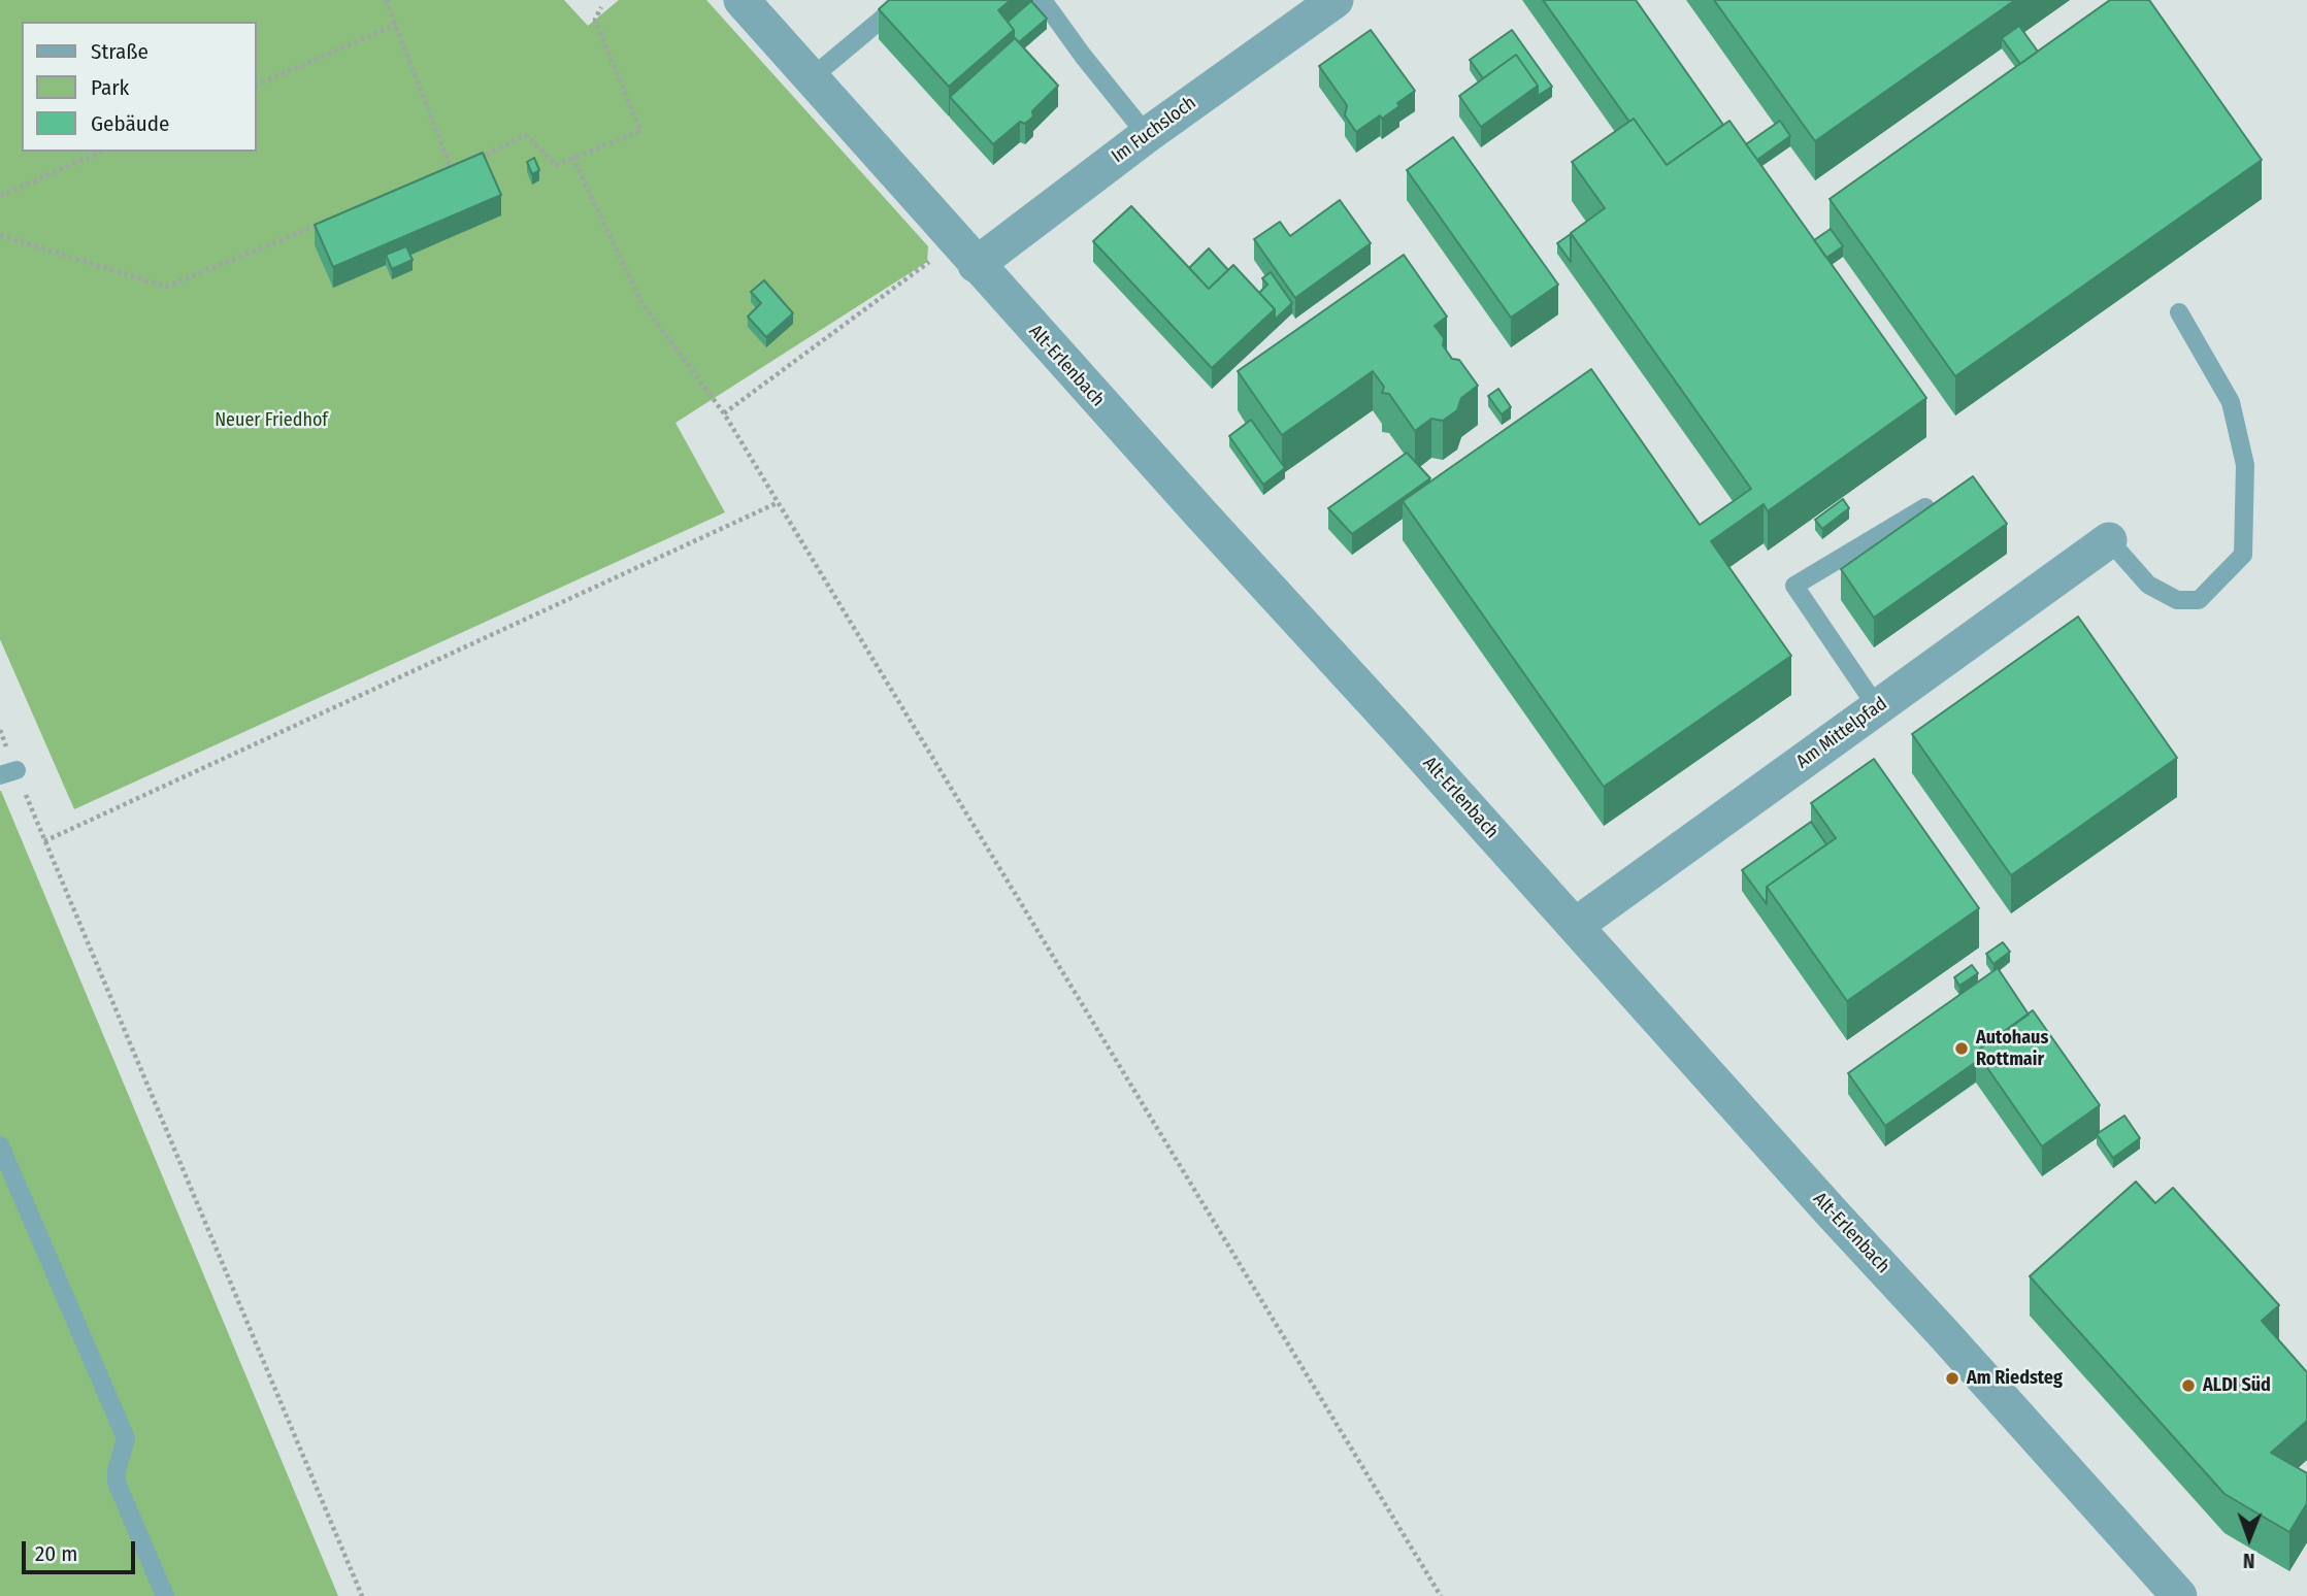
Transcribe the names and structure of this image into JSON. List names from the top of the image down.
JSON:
{
  "streets": {
    "street": ["Im Fuchsloch", "Alt-Erlenbach", "Am Mittelpfad"]
  },
  "crossings": [
    ["Im Fuchsloch", "Alt-Erlenbach"],
    ["Alt-Erlenbach", "Am Mittelpfad"]
  ],
  "parks": ["Neuer Friedhof"],
  "places": ["Autohaus Rottmair", "Am Riedsteg", "ALDI Süd"],
  "legend": ["Straße", "Park", "Gebäude"],
  "scale_bar": "20 m",
  "north": "bottom"
}
